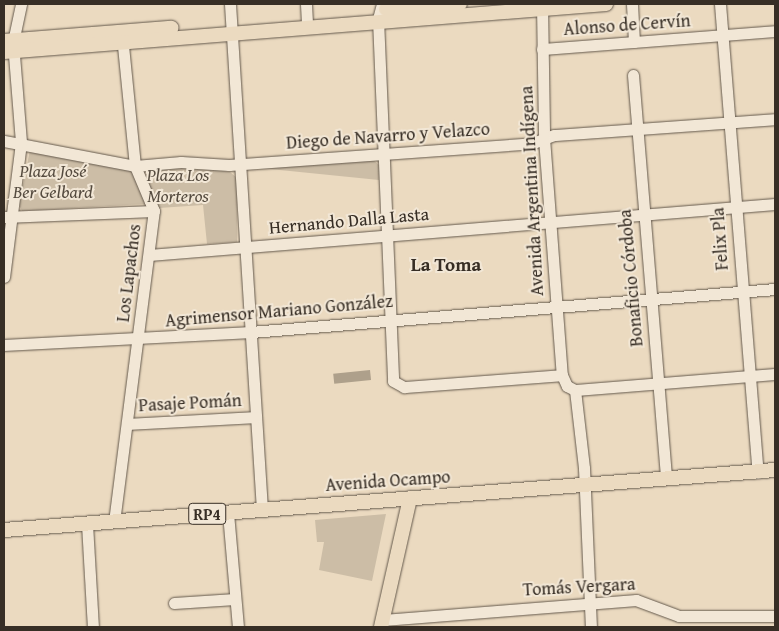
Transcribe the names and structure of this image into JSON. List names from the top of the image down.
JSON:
{
  "streets": {
    "main road": ["Avenida Ocampo", "RP4"],
    "street": [
      "Alonso de Cervín",
      "Diego de Navarro y Velazco",
      "Avenida Argentina Indígena",
      "Hernando Dalla Lasta",
      "Felix Pla",
      "Los Lapachos",
      "Bonaficio Córdoba",
      "Agrimensor Mariano González",
      "Pasaje Pomán",
      "Tomás Vergara"
    ]
  },
  "crossings": [
    ["Alonso de Cervín", "Avenida Argentina Indígena"],
    ["Alonso de Cervín", "Felix Pla"],
    ["Diego de Navarro y Velazco", "Avenida Argentina Indígena"],
    ["Diego de Navarro y Velazco", "Felix Pla"],
    ["Diego de Navarro y Velazco", "Los Lapachos"],
    ["Diego de Navarro y Velazco", "Bonaficio Córdoba"],
    ["Avenida Argentina Indígena", "Hernando Dalla Lasta"],
    ["Avenida Argentina Indígena", "Agrimensor Mariano González"],
    ["Hernando Dalla Lasta", "Felix Pla"],
    ["Hernando Dalla Lasta", "Los Lapachos"],
    ["Hernando Dalla Lasta", "Bonaficio Córdoba"],
    ["Felix Pla", "Agrimensor Mariano González"],
    ["Felix Pla", "Avenida Ocampo"],
    ["Los Lapachos", "Agrimensor Mariano González"],
    ["Los Lapachos", "Pasaje Pomán"],
    ["Los Lapachos", "Avenida Ocampo"],
    ["Bonaficio Córdoba", "Agrimensor Mariano González"],
    ["Bonaficio Córdoba", "Avenida Ocampo"]
  ],
  "districts": ["La Toma"],
  "parks": ["Plaza José Ber Gelbard", "Plaza Los Morteros"]
}
